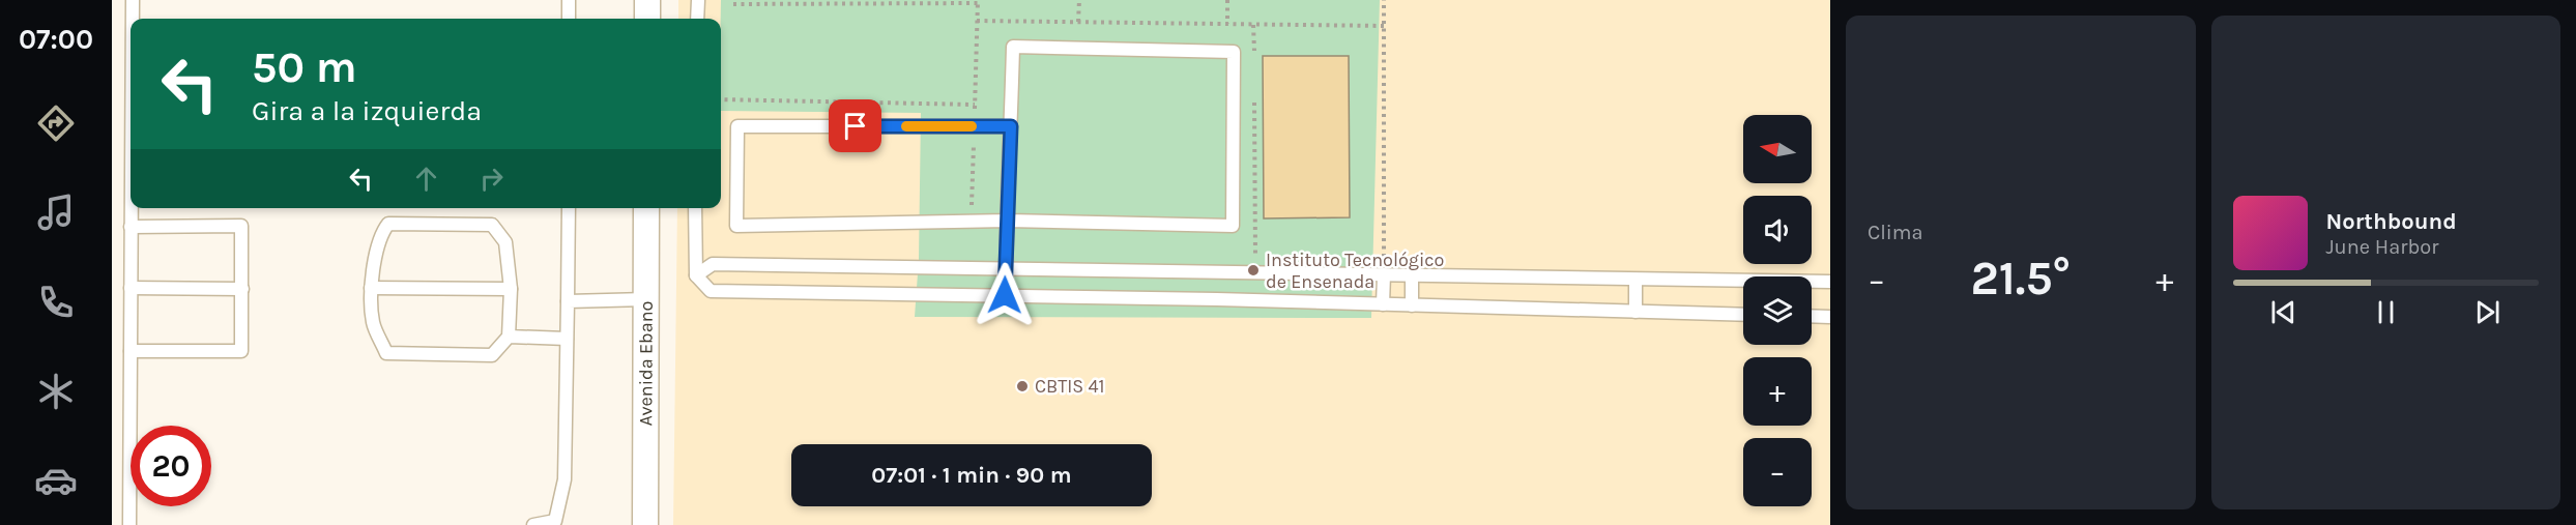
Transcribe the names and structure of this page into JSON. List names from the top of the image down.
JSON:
{
  "streets": {
    "street": ["Avenida Ebano"]
  },
  "places": ["Instituto Tecnológico de Ensenada", "CBTIS 41"],
  "north": "left",
  "page": {
    "tabs": "07:00",
    "tile": "Clima",
    "turn": ["50 m", "Gira a la izquierda"],
    "map_buttons": ["+", "−"],
    "song": ["Northbound", "June Harbor"],
    "heat": ["−", "21.5°", "+"],
    "limit": "20",
    "trip": "07:01 · 1 min · 90 m"
  }
}
